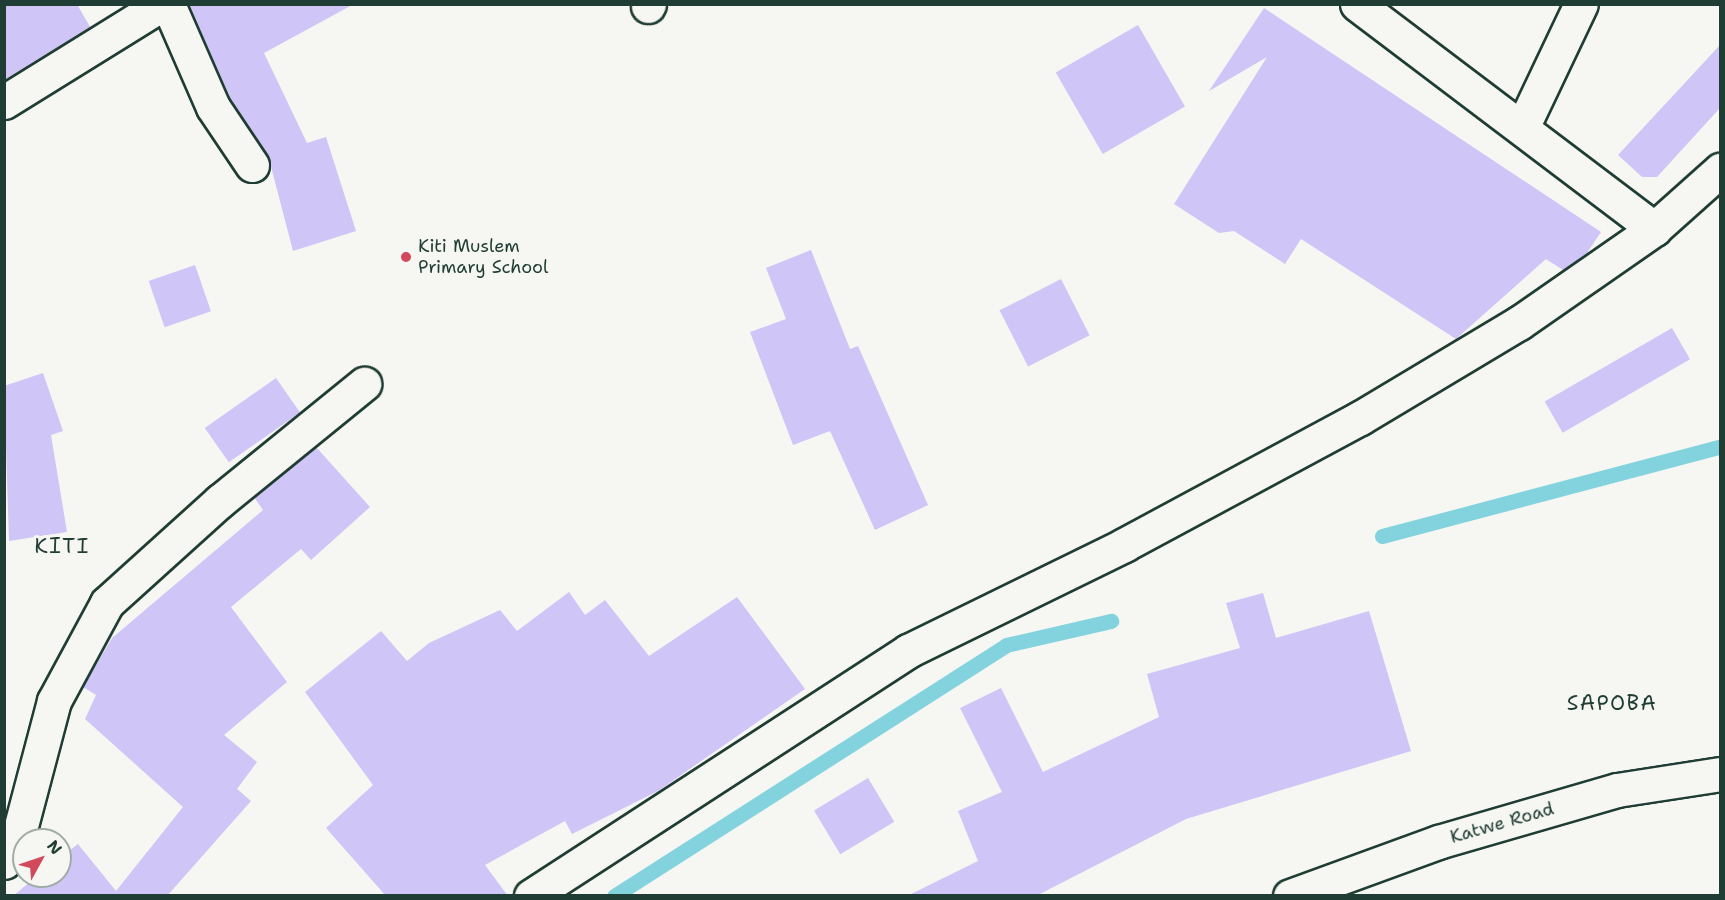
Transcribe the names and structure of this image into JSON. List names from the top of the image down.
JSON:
{
  "streets": {
    "main road": ["Katwe Road"]
  },
  "districts": ["KITI", "SAPOBA"],
  "places": ["Kiti Muslem Primary School"],
  "north": "top right"
}
